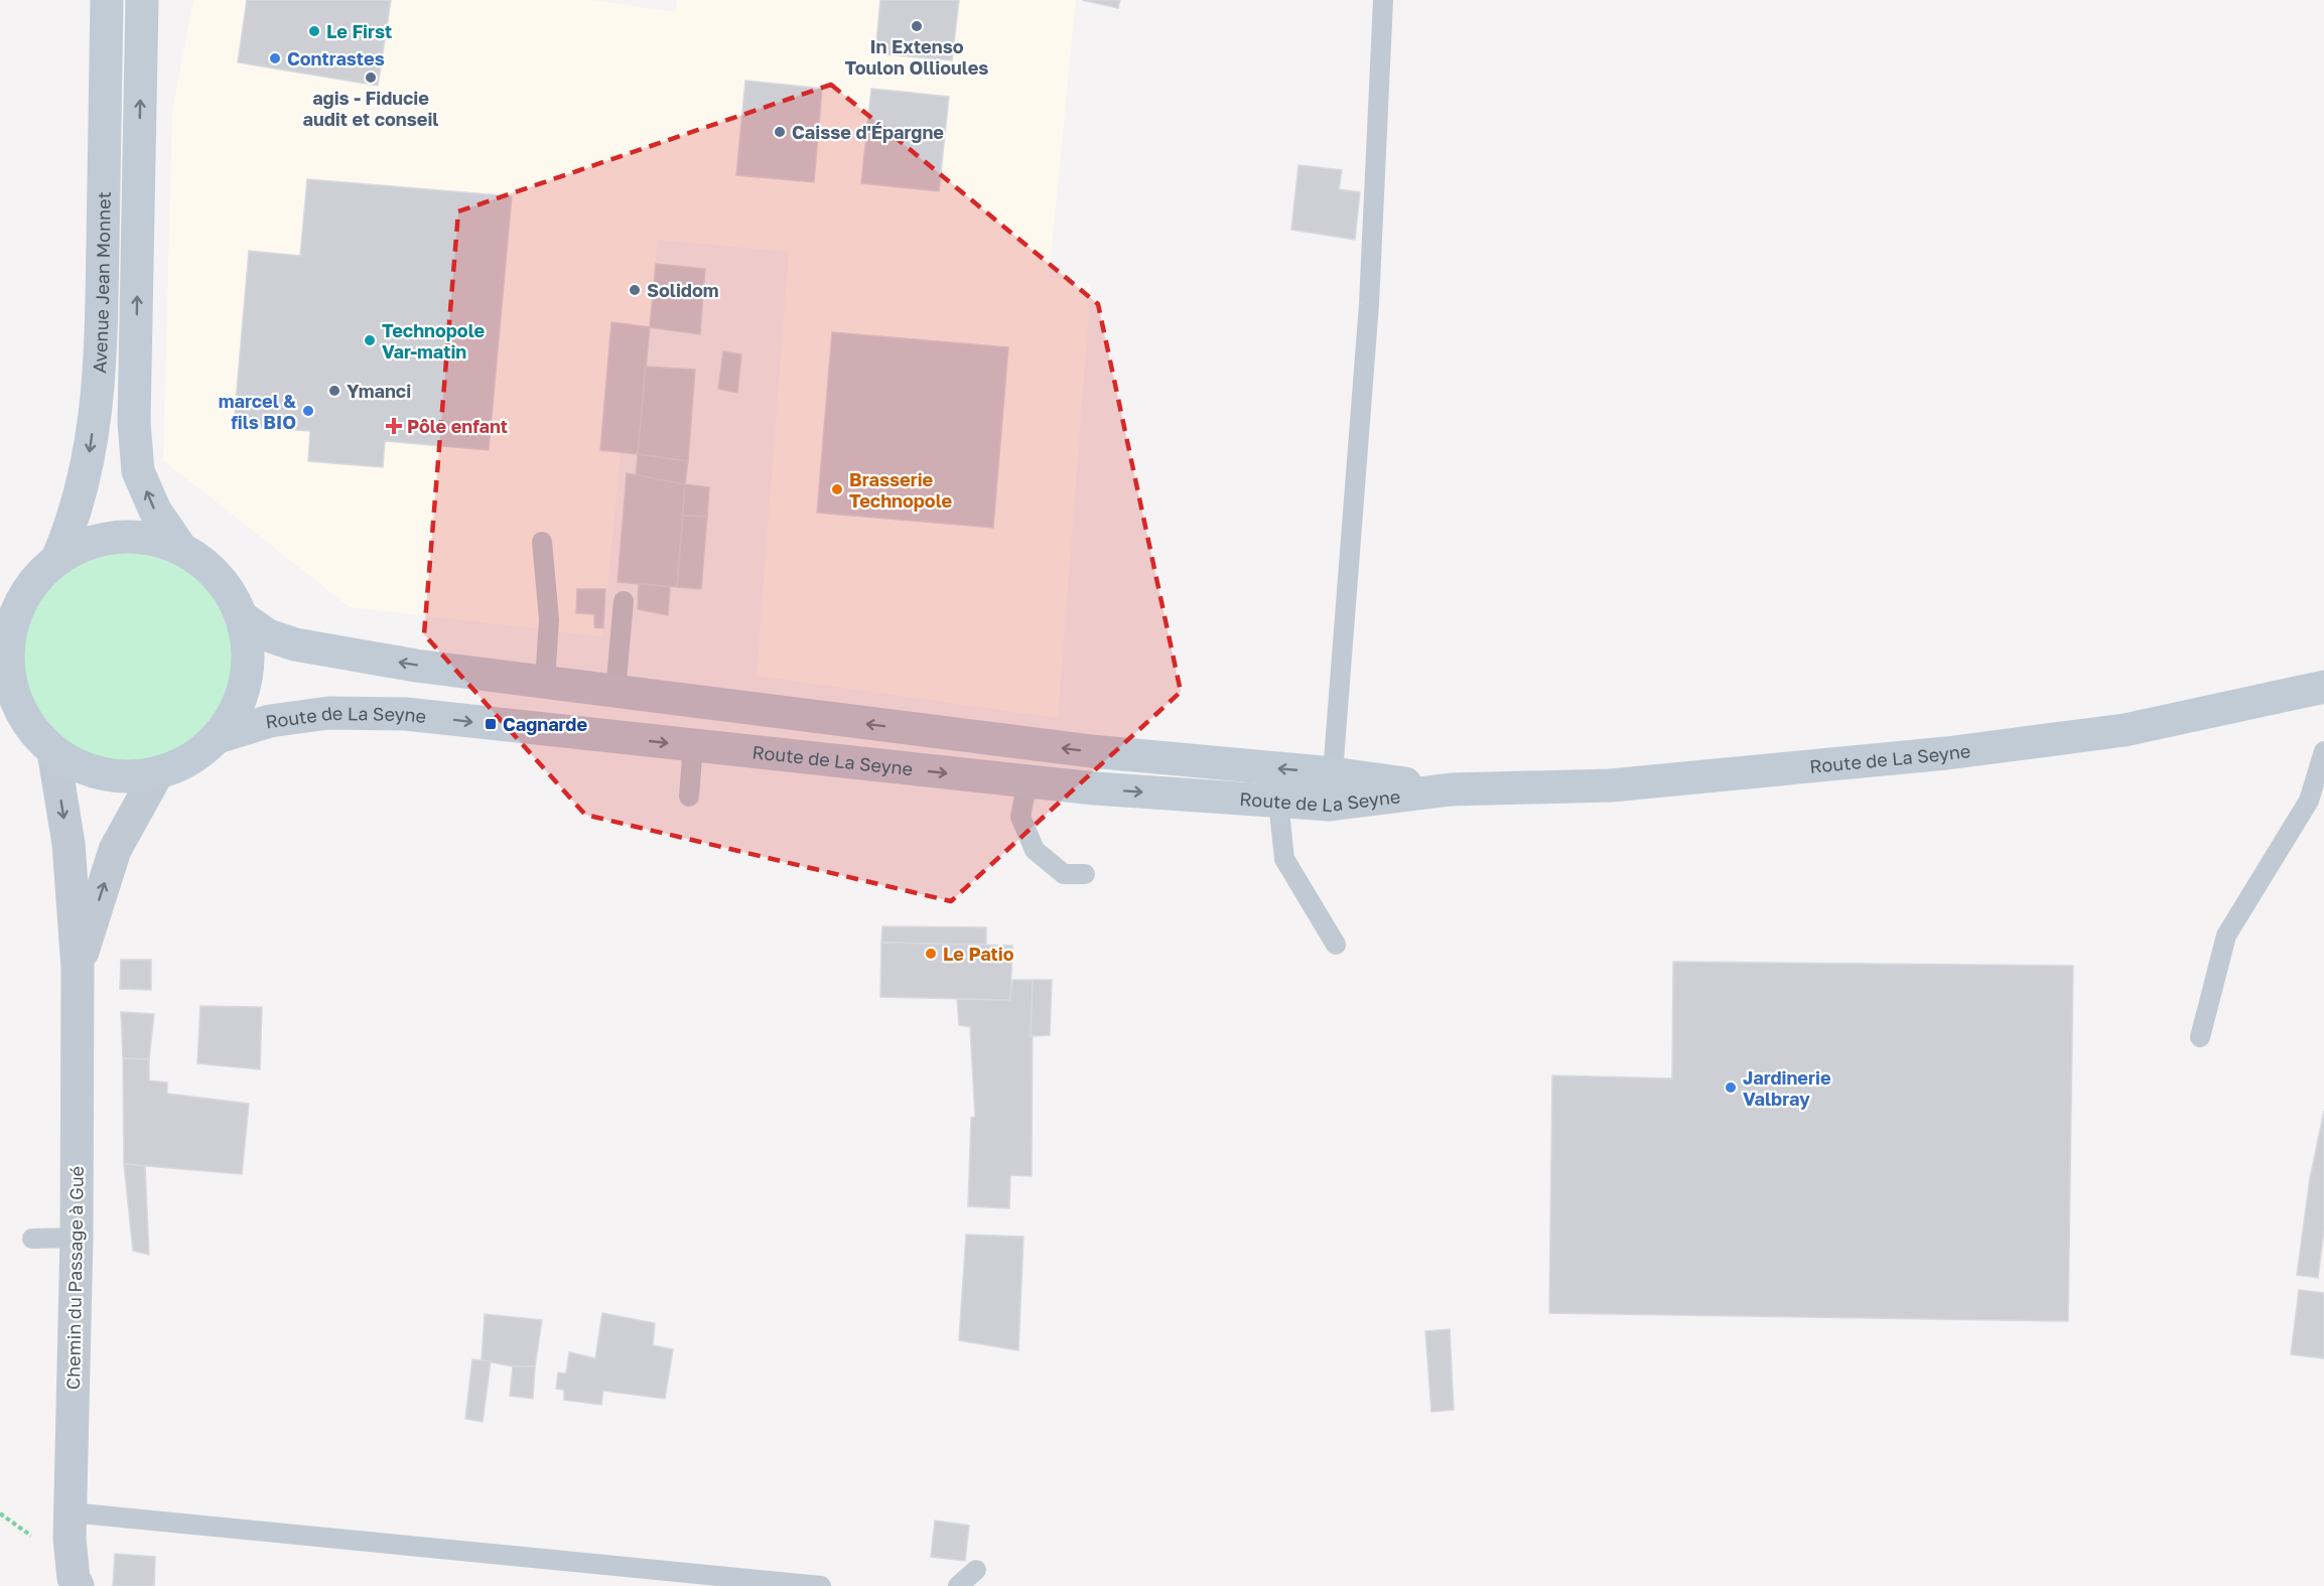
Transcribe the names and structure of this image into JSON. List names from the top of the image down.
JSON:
{
  "streets": {
    "main road": ["Avenue Jean Monnet", "Route de La Seyne"],
    "street": ["Chemin du Passage à Gué"]
  },
  "places": {
    "other": [
      "In Extenso Toulon Ollioules",
      "Le First",
      "Contrastes",
      "agis - Fiducie audit et conseil",
      "Caisse d'Épargne",
      "Solidom",
      "Technopole Var-matin",
      "Ymanci",
      "marcel & fils BIO",
      "Brasserie Technopole",
      "Le Patio",
      "Jardinerie Valbray"
    ],
    "health": ["Pôle enfant"],
    "transit": ["Cagnarde"]
  }
}
